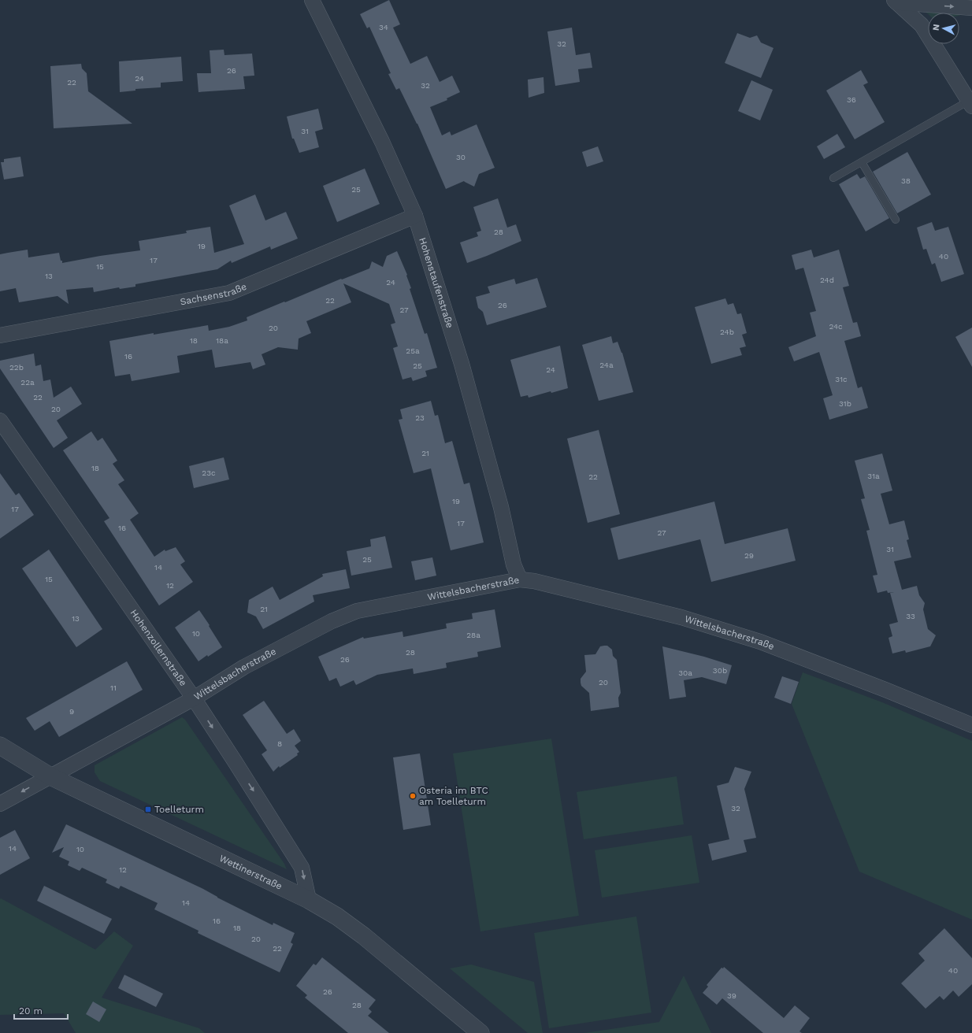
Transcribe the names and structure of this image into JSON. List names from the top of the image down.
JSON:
{
  "streets": {
    "street": [
      "Hohenstaufenstraße",
      "Sachsenstraße",
      "Wittelsbacherstraße",
      "Hohenzollernstraße",
      "Wettinerstraße"
    ]
  },
  "crossings": [
    ["Hohenstaufenstraße", "Sachsenstraße"],
    ["Hohenstaufenstraße", "Wittelsbacherstraße"],
    ["Wittelsbacherstraße", "Hohenzollernstraße"],
    ["Wittelsbacherstraße", "Wettinerstraße"],
    ["Hohenzollernstraße", "Wettinerstraße"]
  ],
  "one_way": ["Hohenzollernstraße"],
  "places": {
    "other": ["Osteria im BTC am Toelleturm"],
    "transit": ["Toelleturm"]
  },
  "house_numbers": [
    "34",
    "32",
    "26",
    "24",
    "22",
    "32",
    "36",
    "31",
    "30",
    "38",
    "25",
    "28",
    "19",
    "40",
    "17",
    "15",
    "13",
    "24d",
    "24",
    "22",
    "26",
    "27",
    "24c",
    "20",
    "24b",
    "18",
    "18a",
    "25a",
    "16",
    "24a",
    "25",
    "22b",
    "24",
    "31c",
    "22a",
    "22",
    "31b",
    "20",
    "23",
    "21",
    "18",
    "23c",
    "31a",
    "22",
    "19",
    "17",
    "17",
    "16",
    "27",
    "31",
    "29",
    "25",
    "14",
    "15",
    "12",
    "21",
    "33",
    "13",
    "10",
    "28a",
    "28",
    "26",
    "30b",
    "30a",
    "20",
    "11",
    "9",
    "8",
    "32",
    "14",
    "10",
    "12",
    "14",
    "16",
    "18",
    "20",
    "22",
    "40",
    "26",
    "39",
    "28"
  ],
  "scale_bar": "20 m",
  "north": "left"
}
